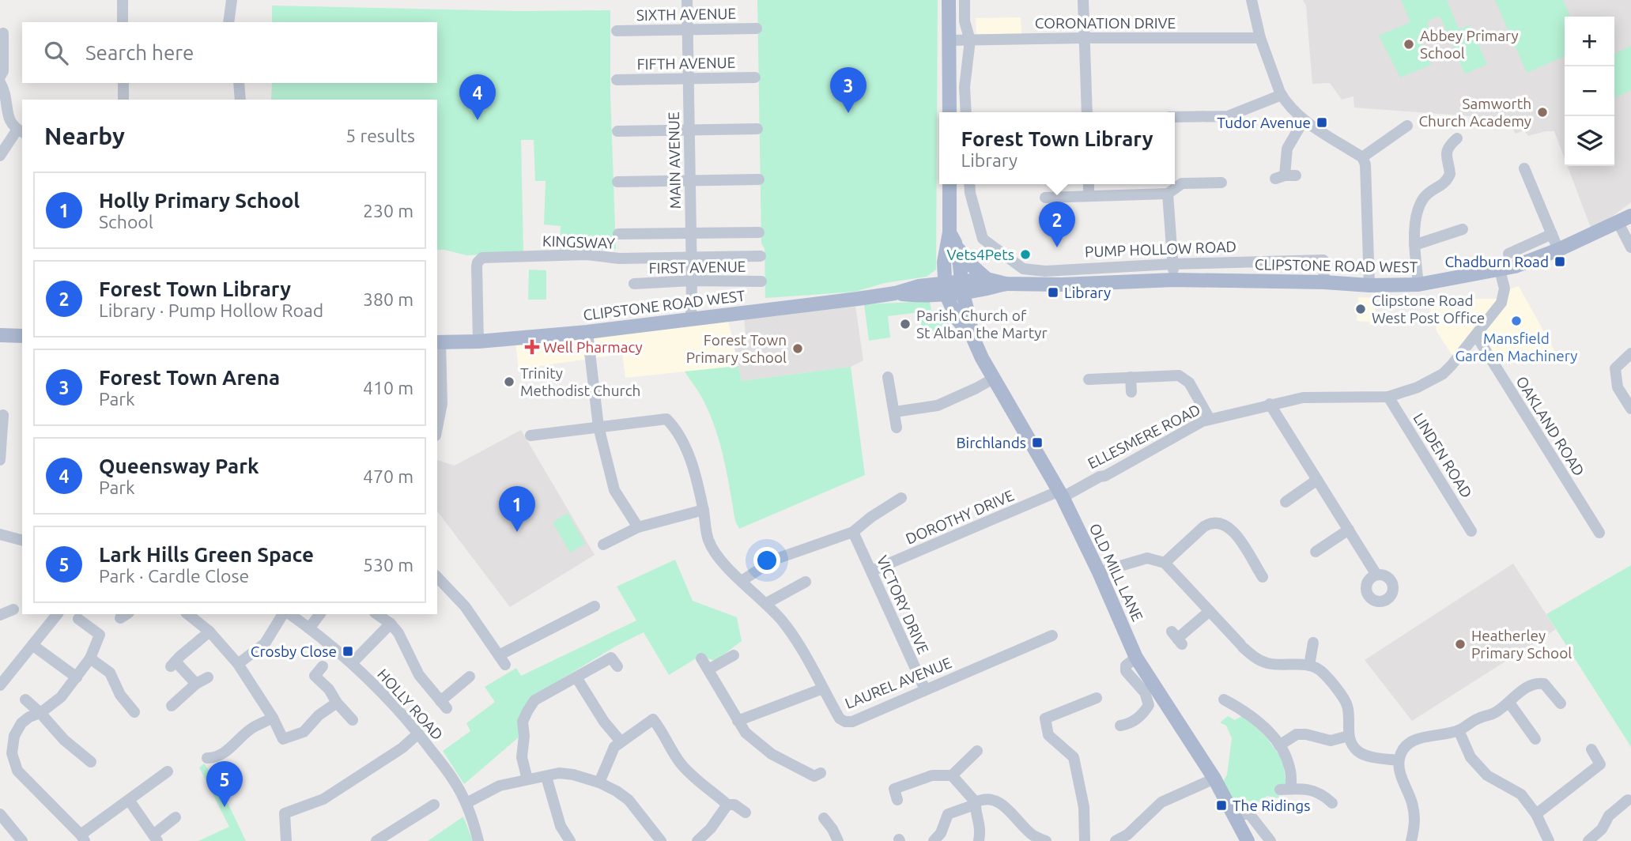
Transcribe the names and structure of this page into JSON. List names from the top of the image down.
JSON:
{
  "streets": {
    "main road": ["CLIPSTONE ROAD WEST", "OLD MILL LANE"],
    "street": [
      "SIXTH AVENUE",
      "CORONATION DRIVE",
      "FIFTH AVENUE",
      "MAIN AVENUE",
      "KINGSWAY",
      "PUMP HOLLOW ROAD",
      "FIRST AVENUE",
      "OAKLAND ROAD",
      "ELLESMERE ROAD",
      "LINDEN ROAD",
      "DOROTHY DRIVE",
      "VICTORY DRIVE",
      "LAUREL AVENUE",
      "HOLLY ROAD"
    ]
  },
  "crossings": [
    ["SIXTH AVENUE", "MAIN AVENUE"],
    ["FIFTH AVENUE", "MAIN AVENUE"],
    ["MAIN AVENUE", "KINGSWAY"],
    ["MAIN AVENUE", "CLIPSTONE ROAD WEST"],
    ["MAIN AVENUE", "FIRST AVENUE"],
    ["KINGSWAY", "CLIPSTONE ROAD WEST"],
    ["PUMP HOLLOW ROAD", "CLIPSTONE ROAD WEST"],
    ["CLIPSTONE ROAD WEST", "ELLESMERE ROAD"],
    ["CLIPSTONE ROAD WEST", "OLD MILL LANE"],
    ["OAKLAND ROAD", "ELLESMERE ROAD"],
    ["ELLESMERE ROAD", "LINDEN ROAD"],
    ["ELLESMERE ROAD", "DOROTHY DRIVE"],
    ["ELLESMERE ROAD", "OLD MILL LANE"],
    ["DOROTHY DRIVE", "OLD MILL LANE"],
    ["DOROTHY DRIVE", "VICTORY DRIVE"],
    ["VICTORY DRIVE", "LAUREL AVENUE"]
  ],
  "places": {
    "other": [
      "Abbey Primary School",
      "Samworth Church Academy",
      "Vets4Pets",
      "Clipstone Road West Post Office",
      "Mansfield Garden Machinery",
      "Parish Church of St Alban the Martyr",
      "Forest Town Primary School",
      "Trinity Methodist Church",
      "Heatherley Primary School"
    ],
    "transit": [
      "Tudor Avenue",
      "Chadburn Road",
      "Library",
      "Birchlands",
      "Crosby Close",
      "The Ridings"
    ],
    "health": ["Well Pharmacy"]
  },
  "page": {
    "map_buttons": ["+", "−"],
    "search": "Search here",
    "pins": [
      "3",
      "4",
      "2",
      "1",
      "5"
    ],
    "heading": ["Nearby", "5 results"],
    "popup": ["Forest Town Library", "Library"],
    "list": [
      {
        "mark": "1",
        "name": "Holly Primary School",
        "note": "School",
        "value": "230 m"
      },
      {
        "mark": "2",
        "name": "Forest Town Library",
        "note": "Library · Pump Hollow Road",
        "value": "380 m"
      },
      {
        "mark": "3",
        "name": "Forest Town Arena",
        "note": "Park",
        "value": "410 m"
      },
      {
        "mark": "4",
        "name": "Queensway Park",
        "note": "Park",
        "value": "470 m"
      },
      {
        "mark": "5",
        "name": "Lark Hills Green Space",
        "note": "Park · Cardle Close",
        "value": "530 m"
      }
    ]
  }
}
